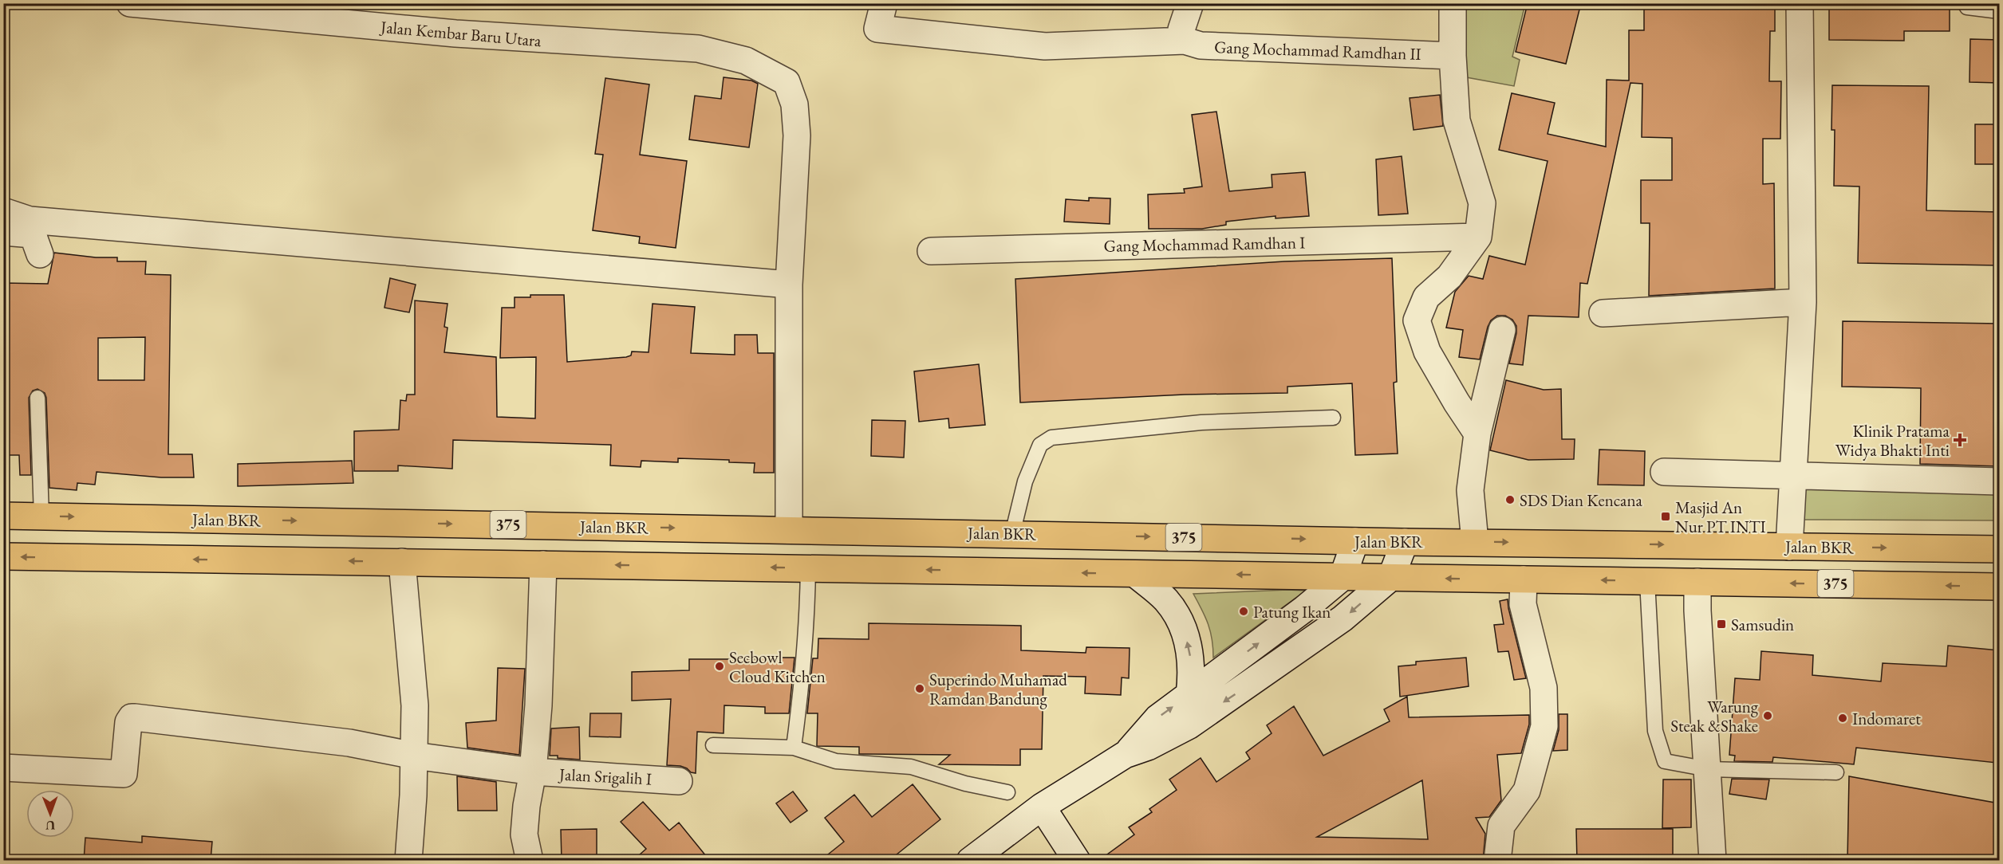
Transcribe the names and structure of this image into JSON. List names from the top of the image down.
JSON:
{
  "streets": {
    "main road": ["Jalan BKR", "375"],
    "street": [
      "Jalan Kembar Baru Utara",
      "Gang Mochammad Ramdhan II",
      "Gang Mochammad Ramdhan I",
      "Jalan Srigalih I"
    ]
  },
  "places": {
    "health": ["Klinik Pratama Widya Bhakti Inti"],
    "other": [
      "SDS Dian Kencana",
      "Patung Ikan",
      "Secbowl Cloud Kitchen",
      "Superindo Muhamad Ramdan Bandung",
      "Warung Steak &Shake",
      "Indomaret"
    ],
    "transit": ["Masjid An Nur PT INTI", "Samsudin"]
  },
  "north": "bottom"
}
